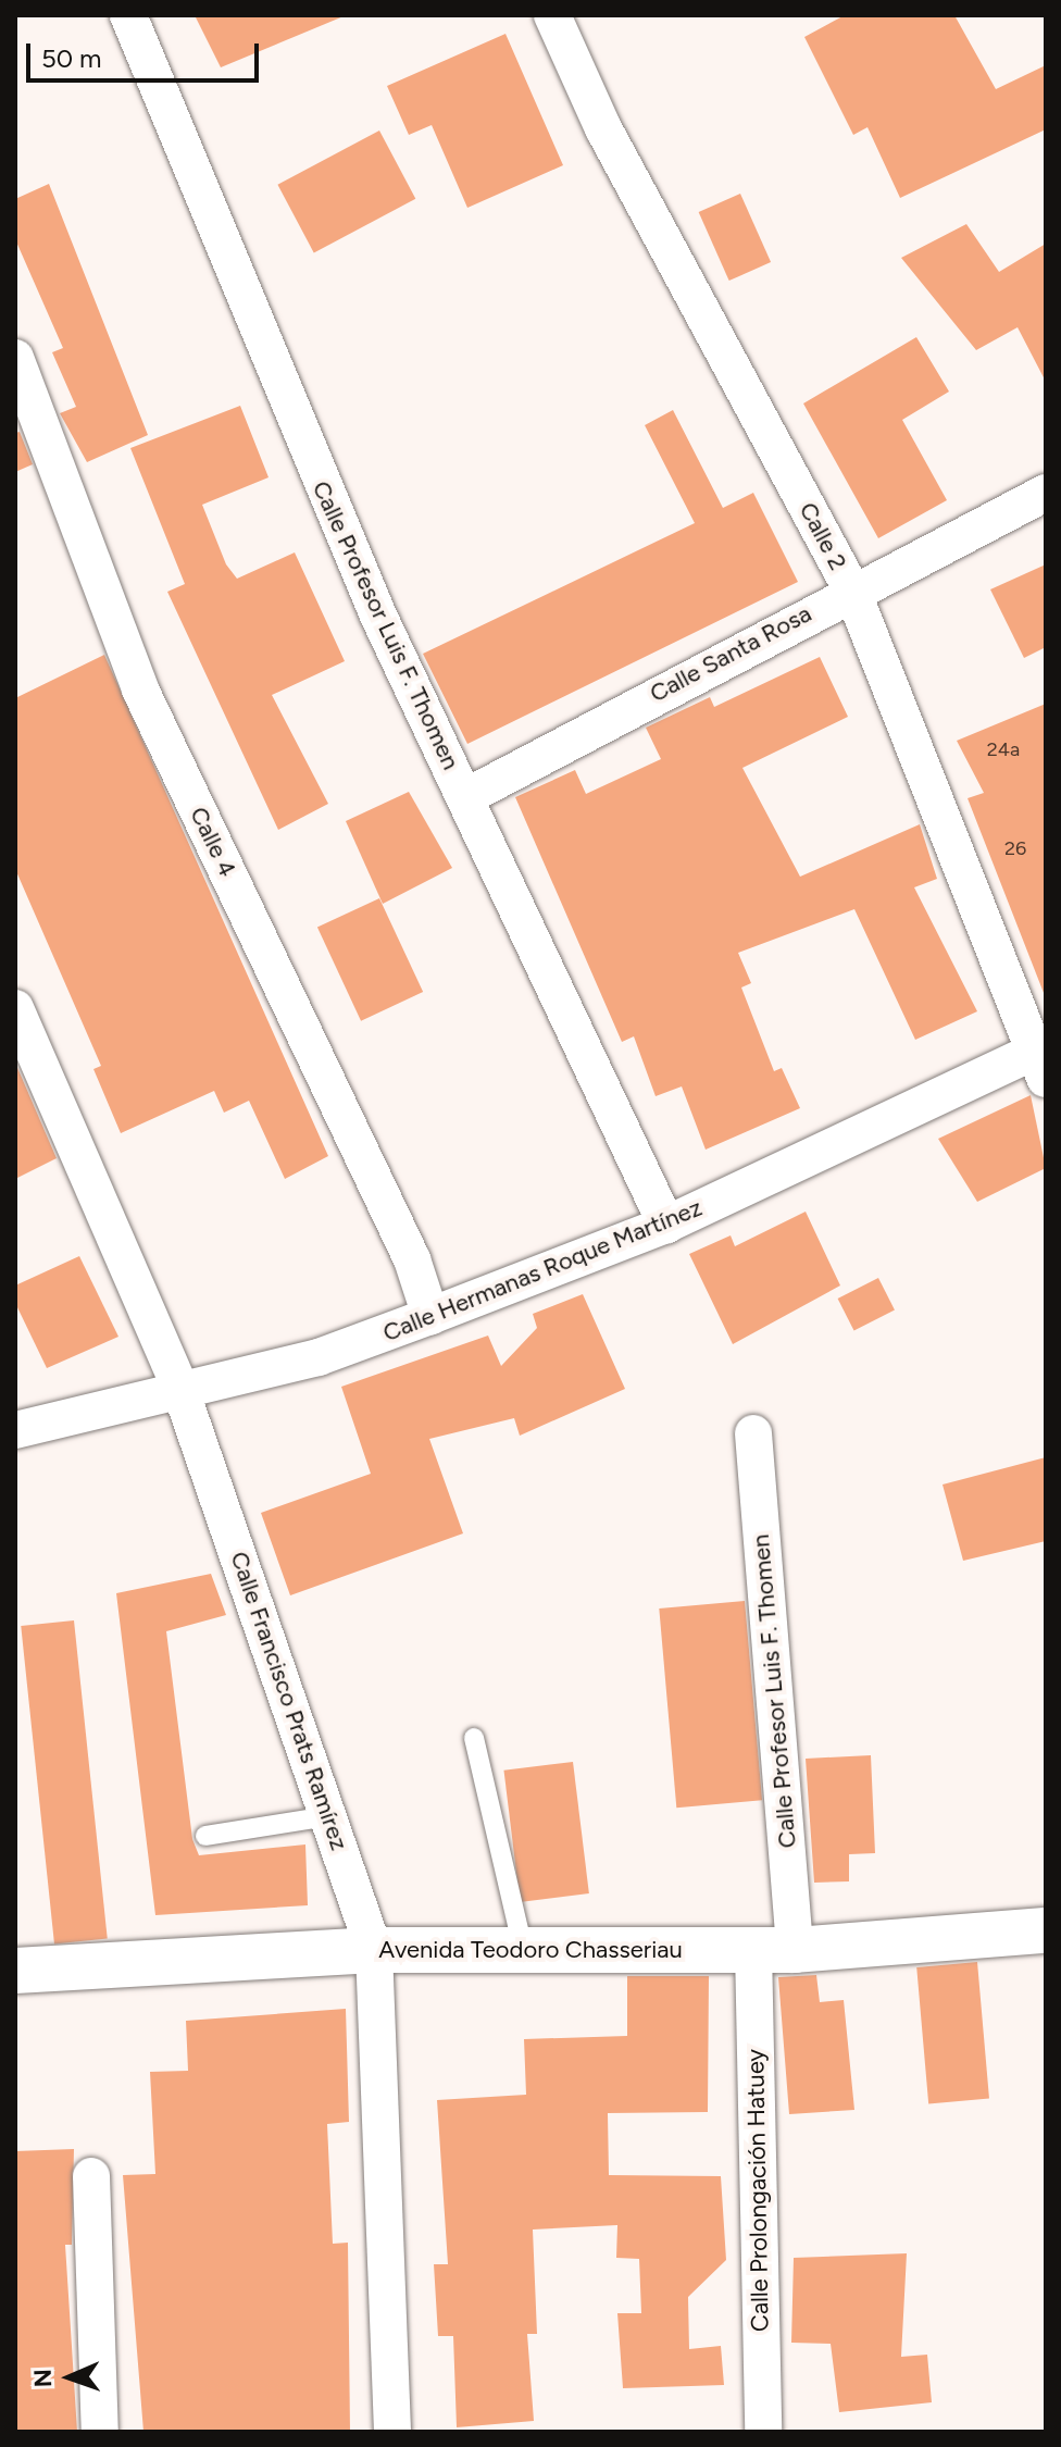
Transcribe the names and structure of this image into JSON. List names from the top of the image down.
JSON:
{
  "streets": {
    "street": [
      "Calle 2",
      "Calle Profesor Luis F. Thomen",
      "Calle Santa Rosa",
      "Calle 4",
      "Calle Hermanas Roque Martínez",
      "Calle Francisco Prats Ramírez",
      "Avenida Teodoro Chasseriau",
      "Calle Prolongación Hatuey"
    ]
  },
  "crossings": [
    ["Calle 2", "Calle Santa Rosa"],
    ["Calle 2", "Calle Hermanas Roque Martínez"],
    ["Calle Profesor Luis F. Thomen", "Calle Santa Rosa"],
    ["Calle Profesor Luis F. Thomen", "Calle Hermanas Roque Martínez"],
    ["Calle Profesor Luis F. Thomen", "Avenida Teodoro Chasseriau"],
    ["Calle Profesor Luis F. Thomen", "Calle Prolongación Hatuey"],
    ["Calle 4", "Calle Hermanas Roque Martínez"],
    ["Calle Hermanas Roque Martínez", "Calle Francisco Prats Ramírez"],
    ["Calle Francisco Prats Ramírez", "Avenida Teodoro Chasseriau"],
    ["Avenida Teodoro Chasseriau", "Calle Prolongación Hatuey"]
  ],
  "house_numbers": ["24a", "26"],
  "scale_bar": "50 m",
  "north": "left"
}
